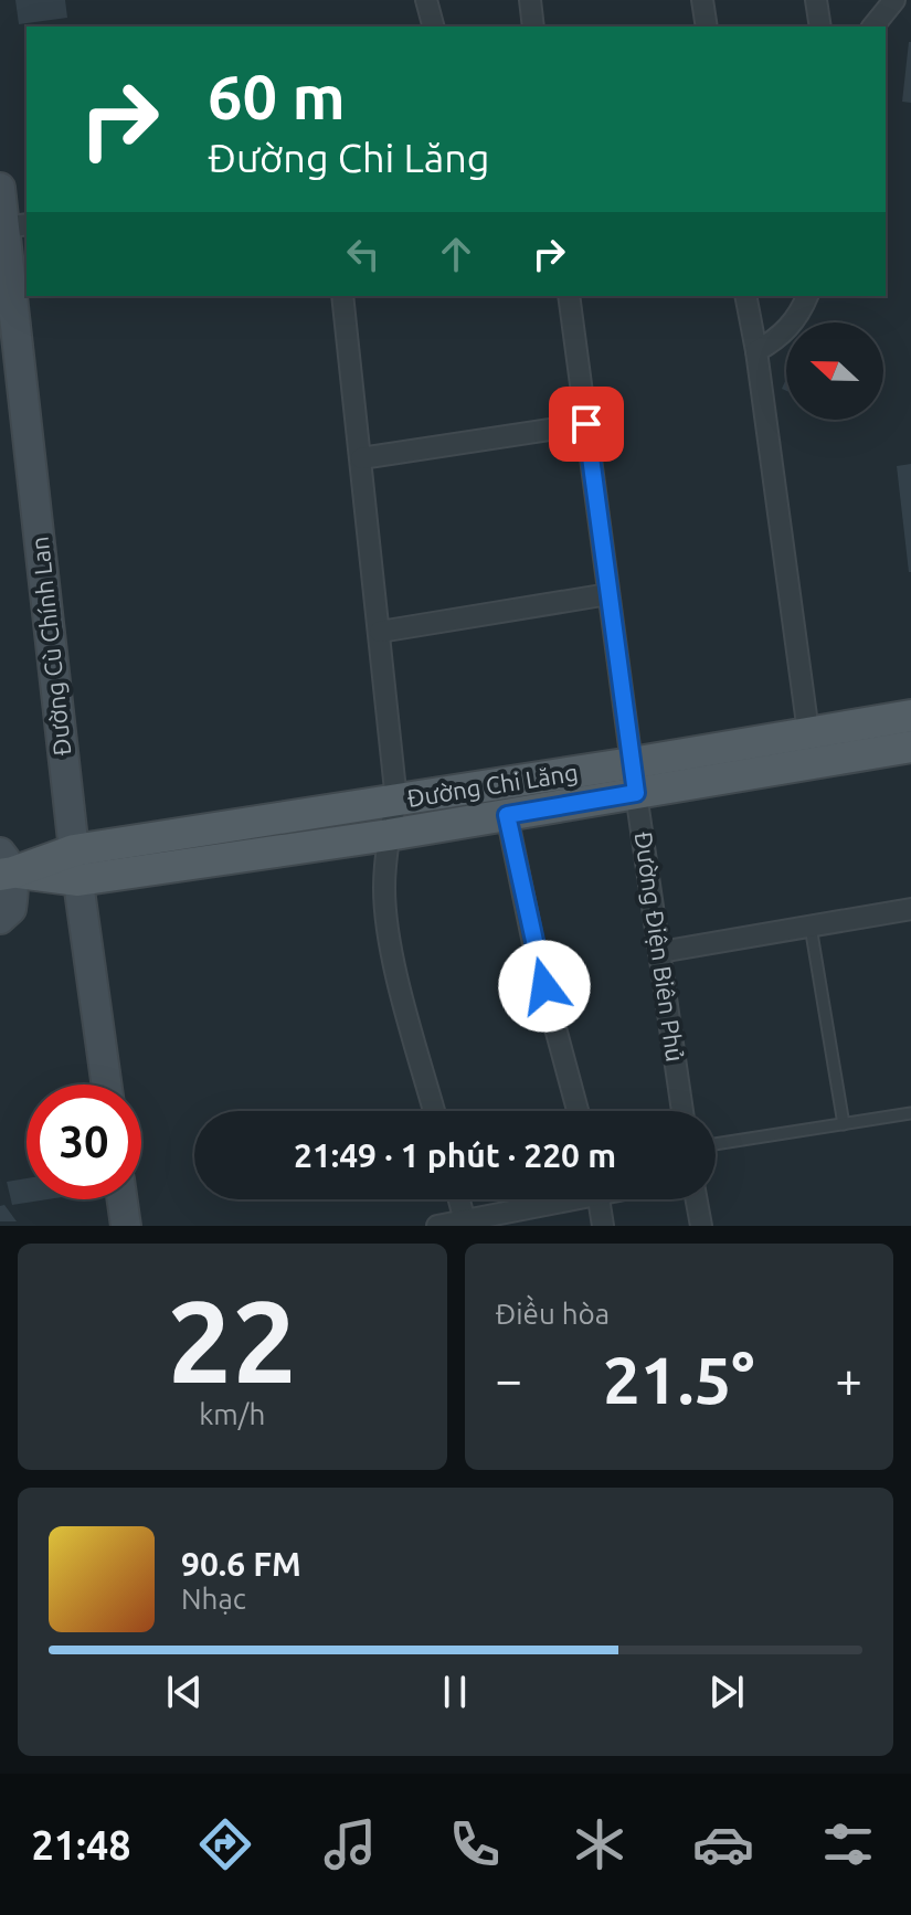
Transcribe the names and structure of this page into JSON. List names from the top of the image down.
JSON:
{
  "streets": {
    "main road": ["Đường Cù Chính Lan", "Đường Chi Lăng"],
    "street": ["Đường Điện Biên Phủ"]
  },
  "crossings": [
    ["Đường Cù Chính Lan", "Đường Chi Lăng"],
    ["Đường Chi Lăng", "Đường Điện Biên Phủ"]
  ],
  "north": "left",
  "page": {
    "turn": ["60 m", "Đường Chi Lăng"],
    "limit": "30",
    "trip": "21:49 · 1 phút · 220 m",
    "tile": [
      ["22", "km/h"],
      "Điều hòa"
    ],
    "heat": ["−", "21.5°", "+"],
    "song": ["90.6 FM", "Nhạc"],
    "tabs": "21:48"
  }
}
